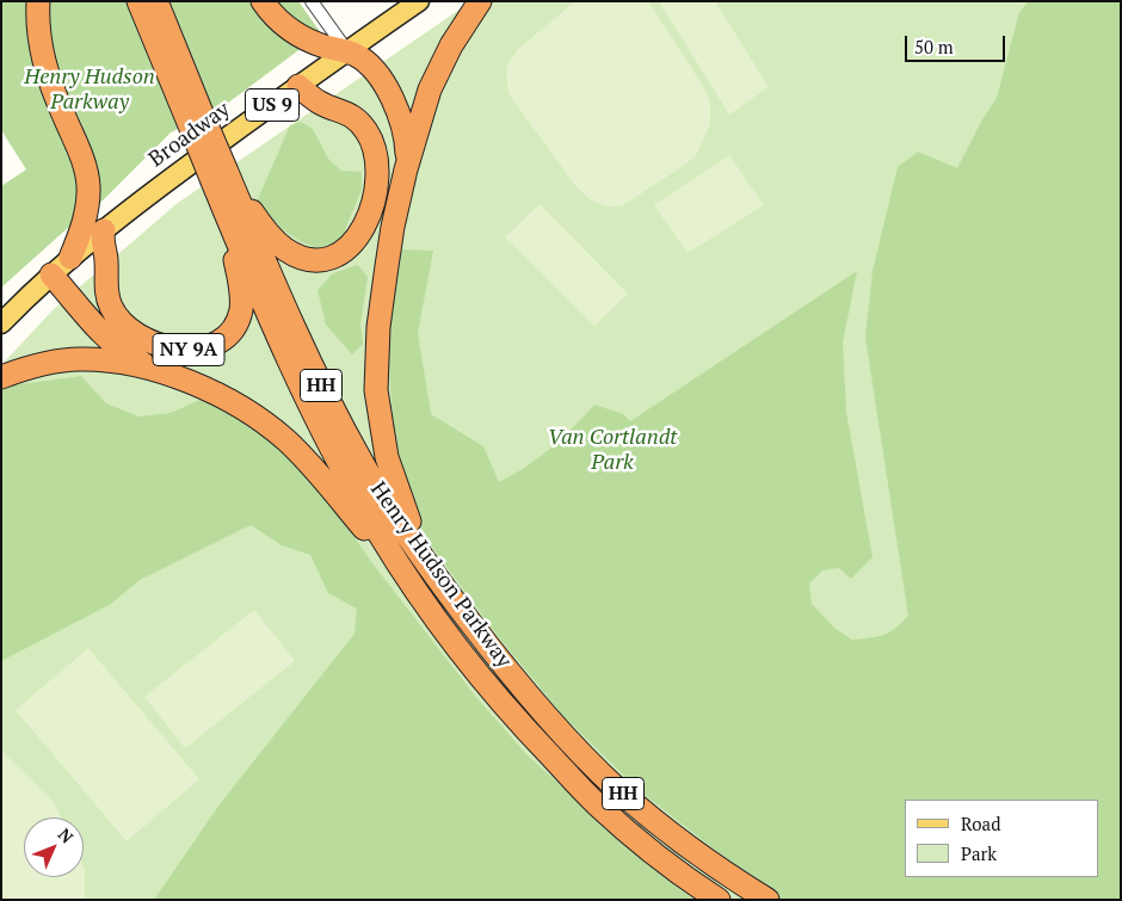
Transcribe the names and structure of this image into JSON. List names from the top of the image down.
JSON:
{
  "streets": {
    "highway": ["NY 9A", "HH", "Henry Hudson Parkway"],
    "main road": ["US 9", "Broadway"]
  },
  "crossings": [
    ["Broadway", "NY 9A"],
    ["NY 9A", "Henry Hudson Parkway"]
  ],
  "parks": ["Henry Hudson Parkway", "Van Cortlandt Park"],
  "legend": ["Road", "Park"],
  "scale_bar": "50 m",
  "north": "top right"
}
